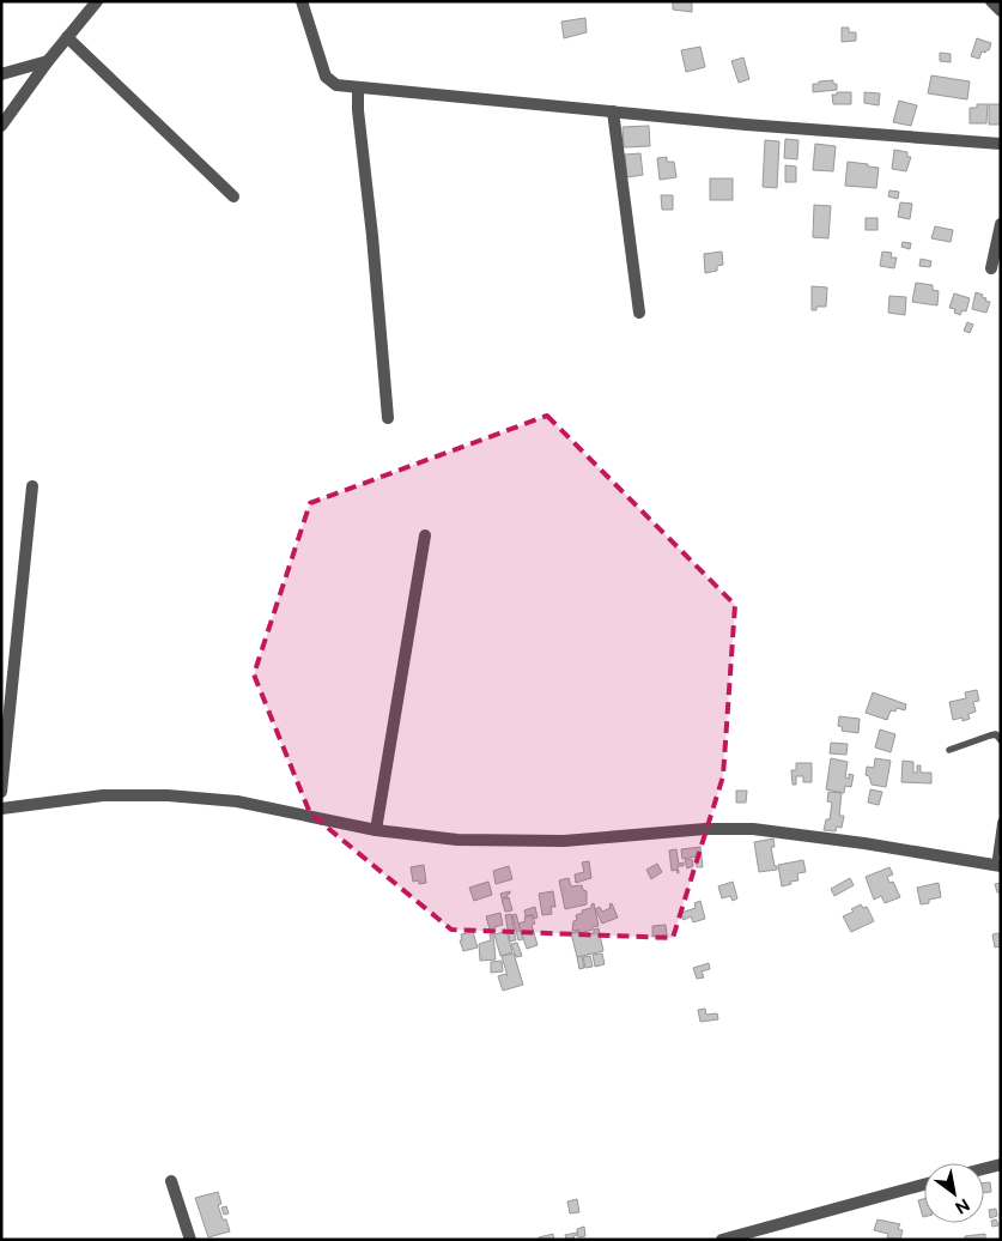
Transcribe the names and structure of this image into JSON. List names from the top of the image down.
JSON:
{
  "north": "bottom right"
}
